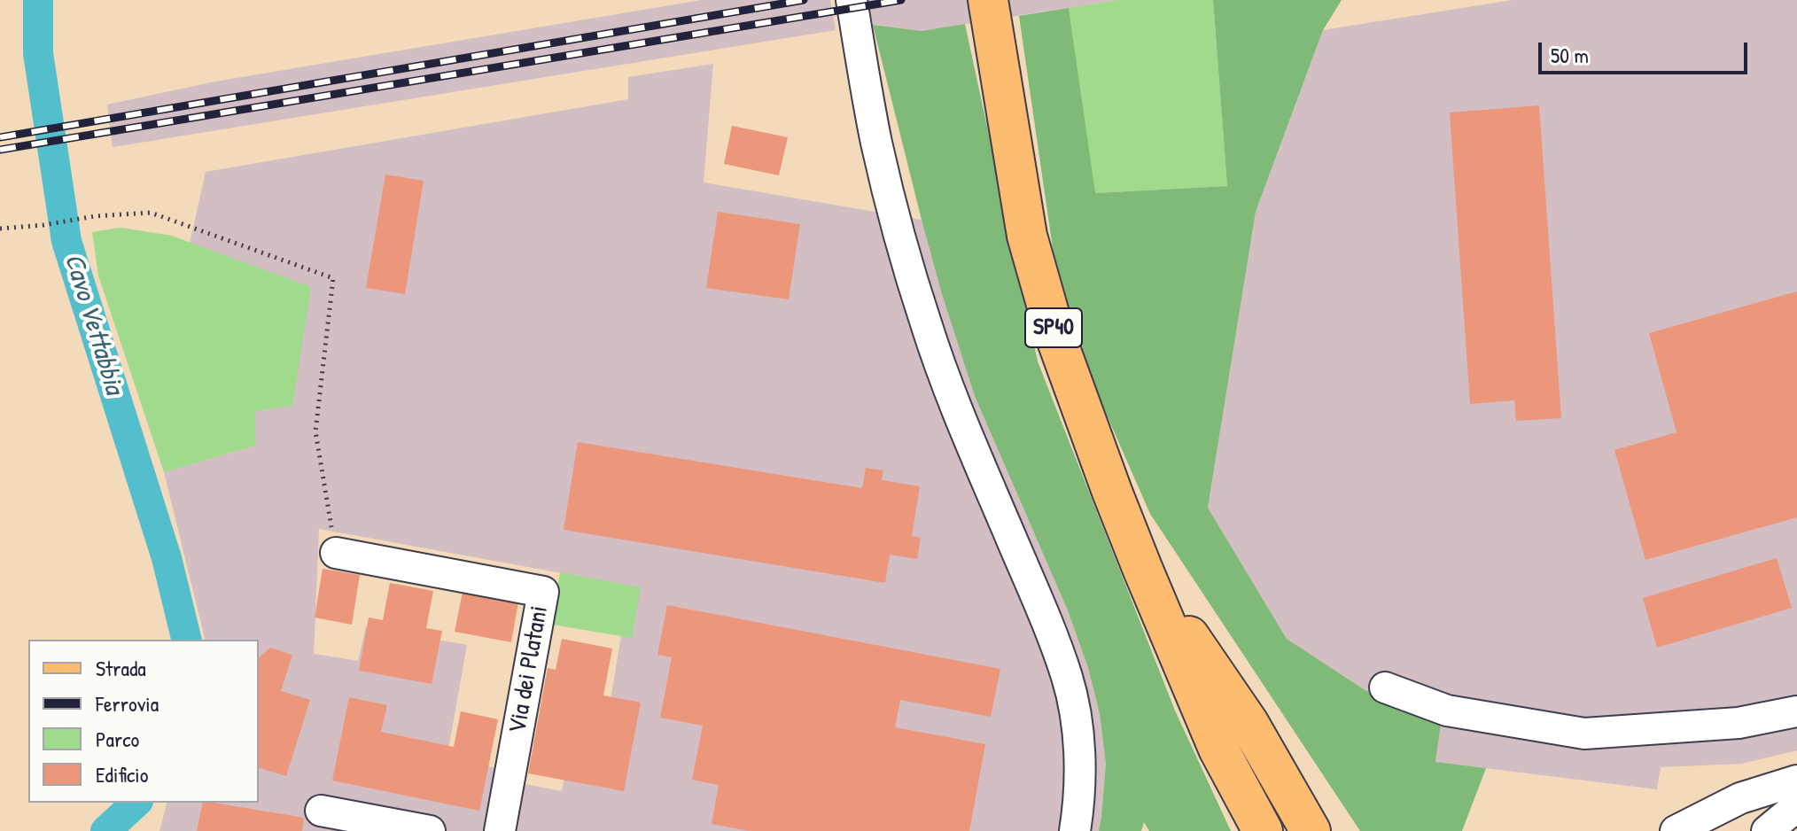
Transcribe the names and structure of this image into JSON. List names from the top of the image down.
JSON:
{
  "streets": {
    "main road": ["SP40"],
    "street": ["Via dei Platani"]
  },
  "water": ["Cavo Vettabbia"],
  "legend": [
    "Strada",
    "Ferrovia",
    "Parco",
    "Edificio"
  ],
  "scale_bar": "50 m"
}
